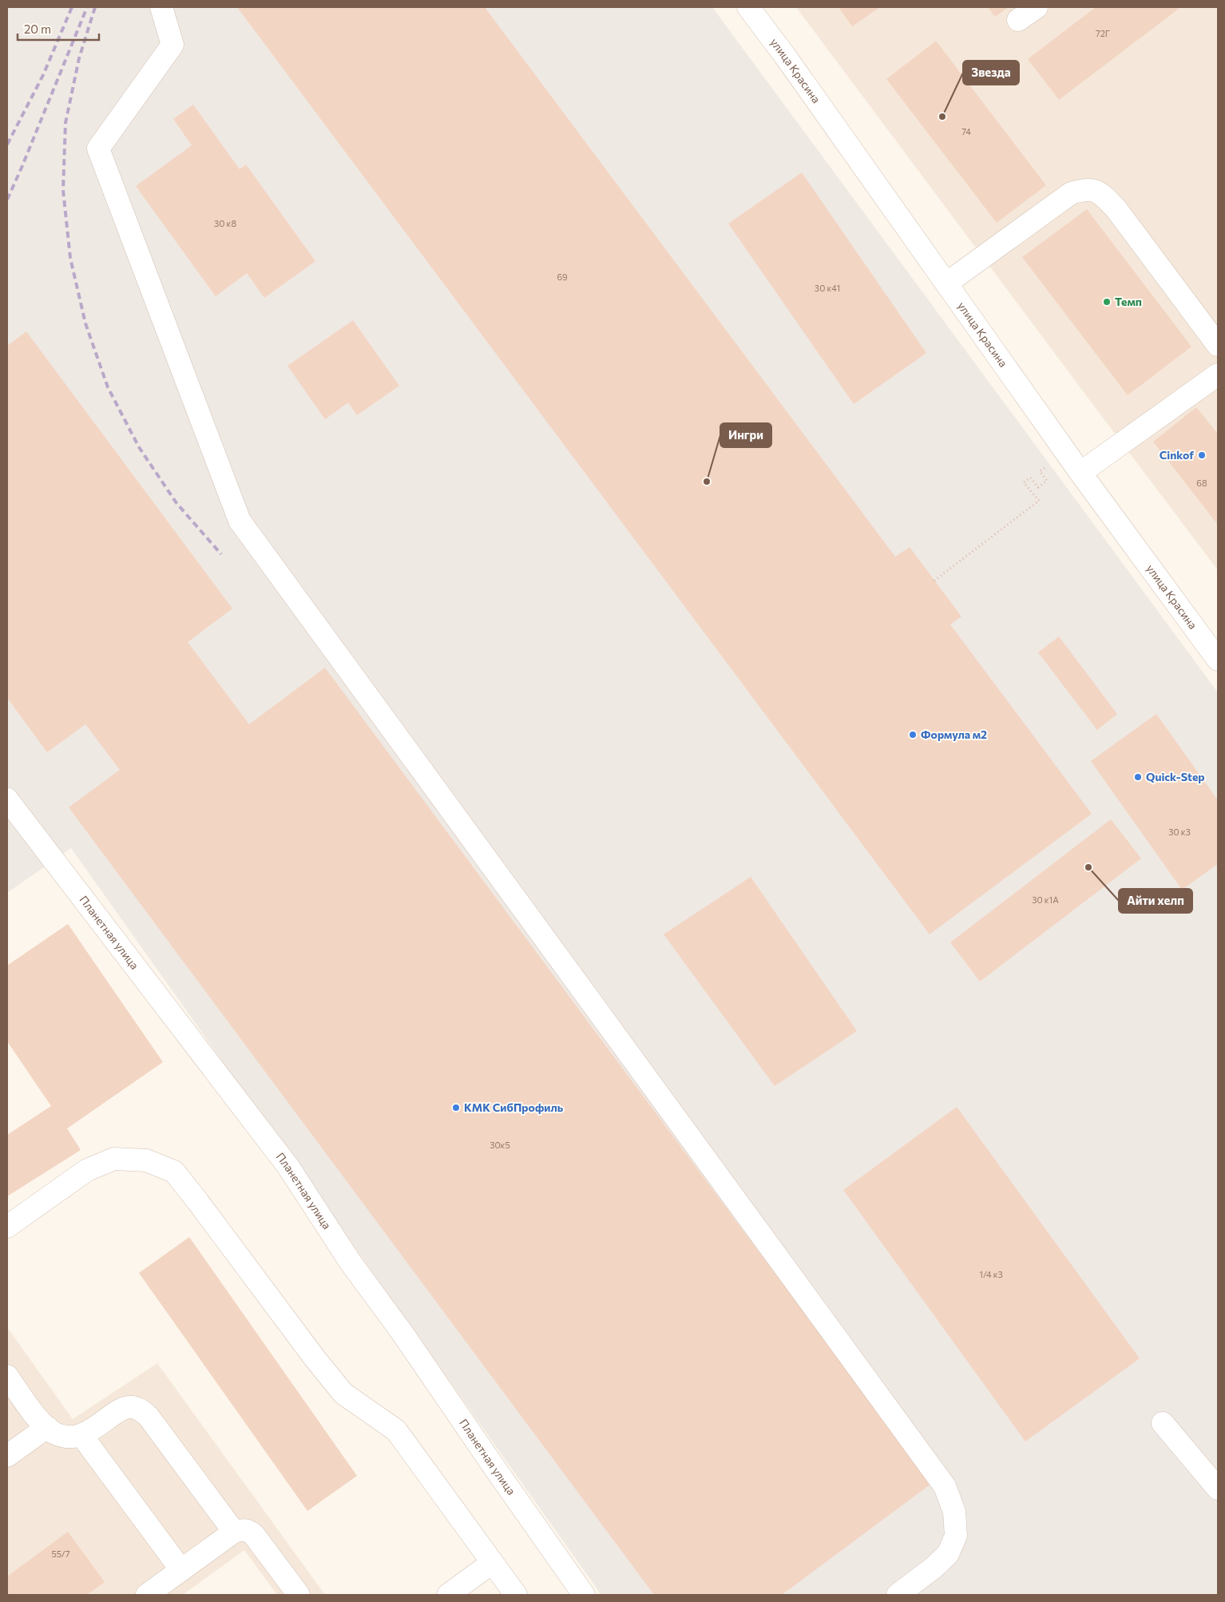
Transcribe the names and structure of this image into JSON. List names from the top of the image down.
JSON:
{
  "streets": {
    "street": ["улица Красина", "Планетная улица"]
  },
  "places": [
    "Звезда",
    "Темп",
    "Cinkof",
    "Ингри",
    "Формула м2",
    "Quick-Step",
    "Айти хелп",
    "КМК СибПрофиль"
  ],
  "house_numbers": [
    "72Г",
    "74",
    "30 к8",
    "69",
    "30 к41",
    "68",
    "30 к3",
    "30 к1А",
    "30к5",
    "1/4 к3",
    "55/7"
  ],
  "scale_bar": "20 m"
}
